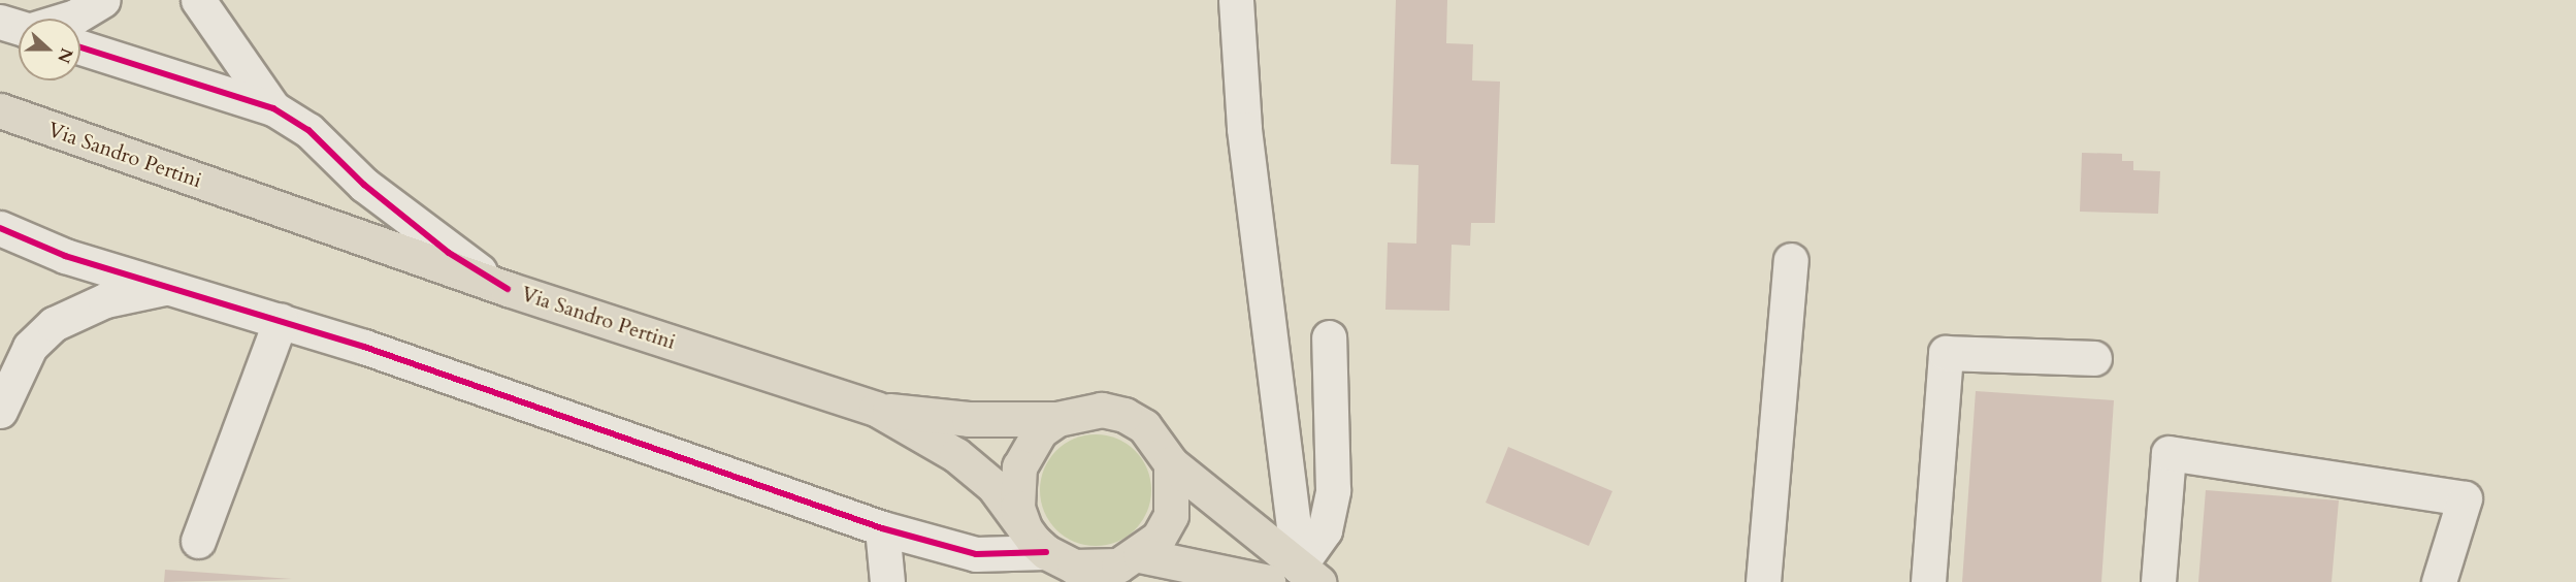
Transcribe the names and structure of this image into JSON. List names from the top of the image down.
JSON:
{
  "streets": {
    "main road": ["Via Sandro Pertini"]
  },
  "north": "right"
}
